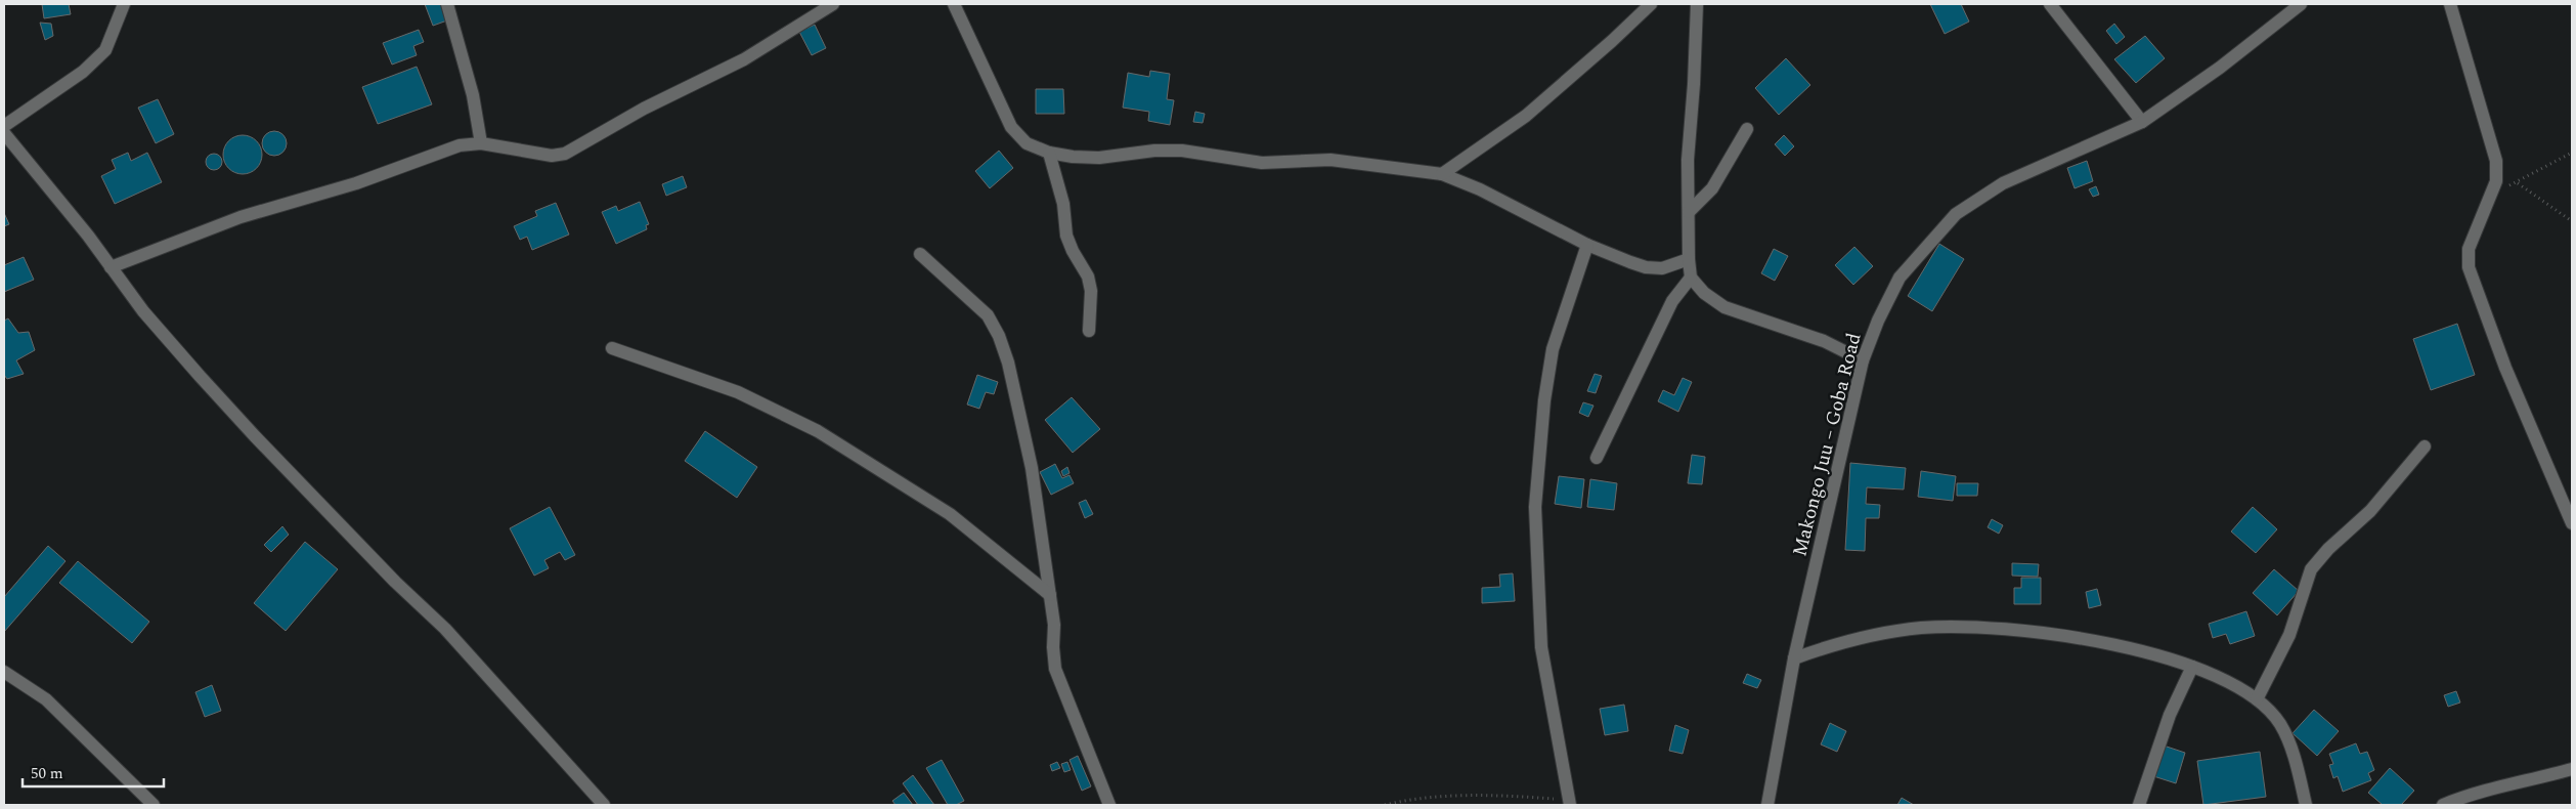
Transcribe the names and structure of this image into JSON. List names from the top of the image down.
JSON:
{
  "streets": {
    "street": ["Makongo Juu – Goba Road"]
  },
  "scale_bar": "50 m"
}
